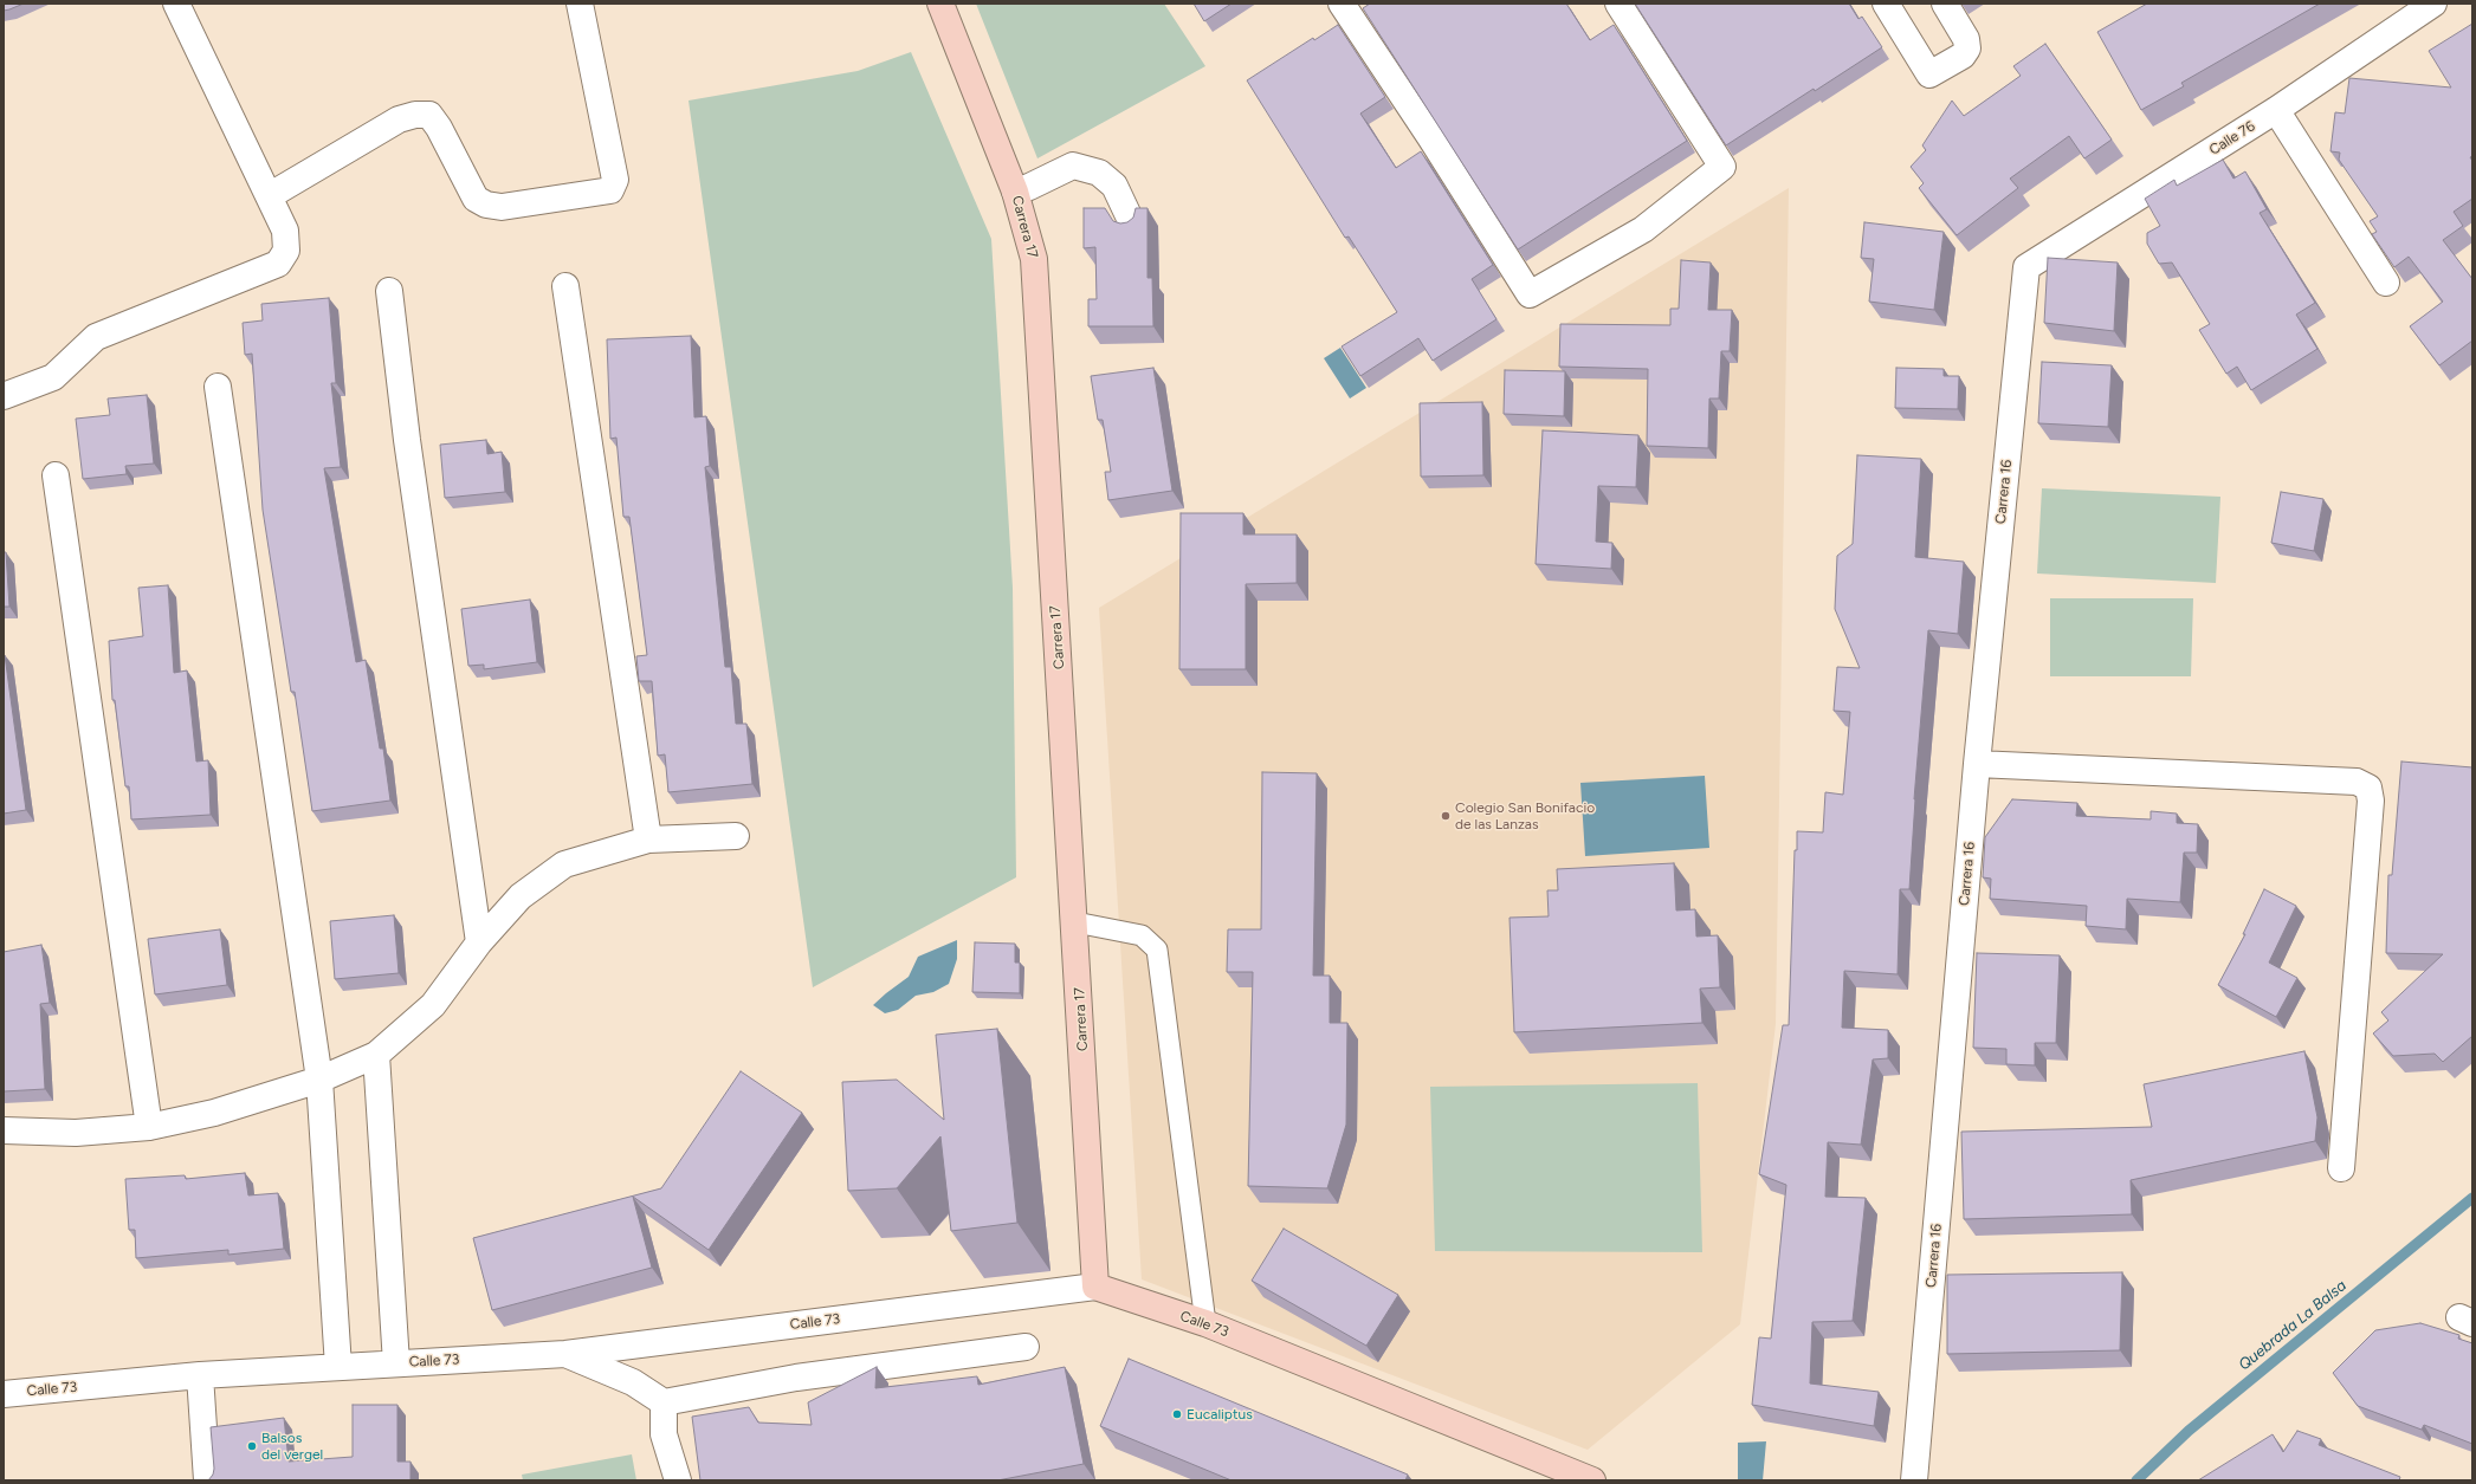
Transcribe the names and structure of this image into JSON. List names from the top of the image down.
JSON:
{
  "streets": {
    "street": [
      "Calle 76",
      "Carrera 17",
      "Carrera 16",
      "Calle 73"
    ]
  },
  "crossings": [
    ["Calle 76", "Carrera 16"],
    ["Carrera 17", "Calle 73"]
  ],
  "water": ["Quebrada La Balsa"],
  "places": ["Colegio San Bonifacio de las Lanzas", "Eucaliptus", "Balsos del vergel"]
}
